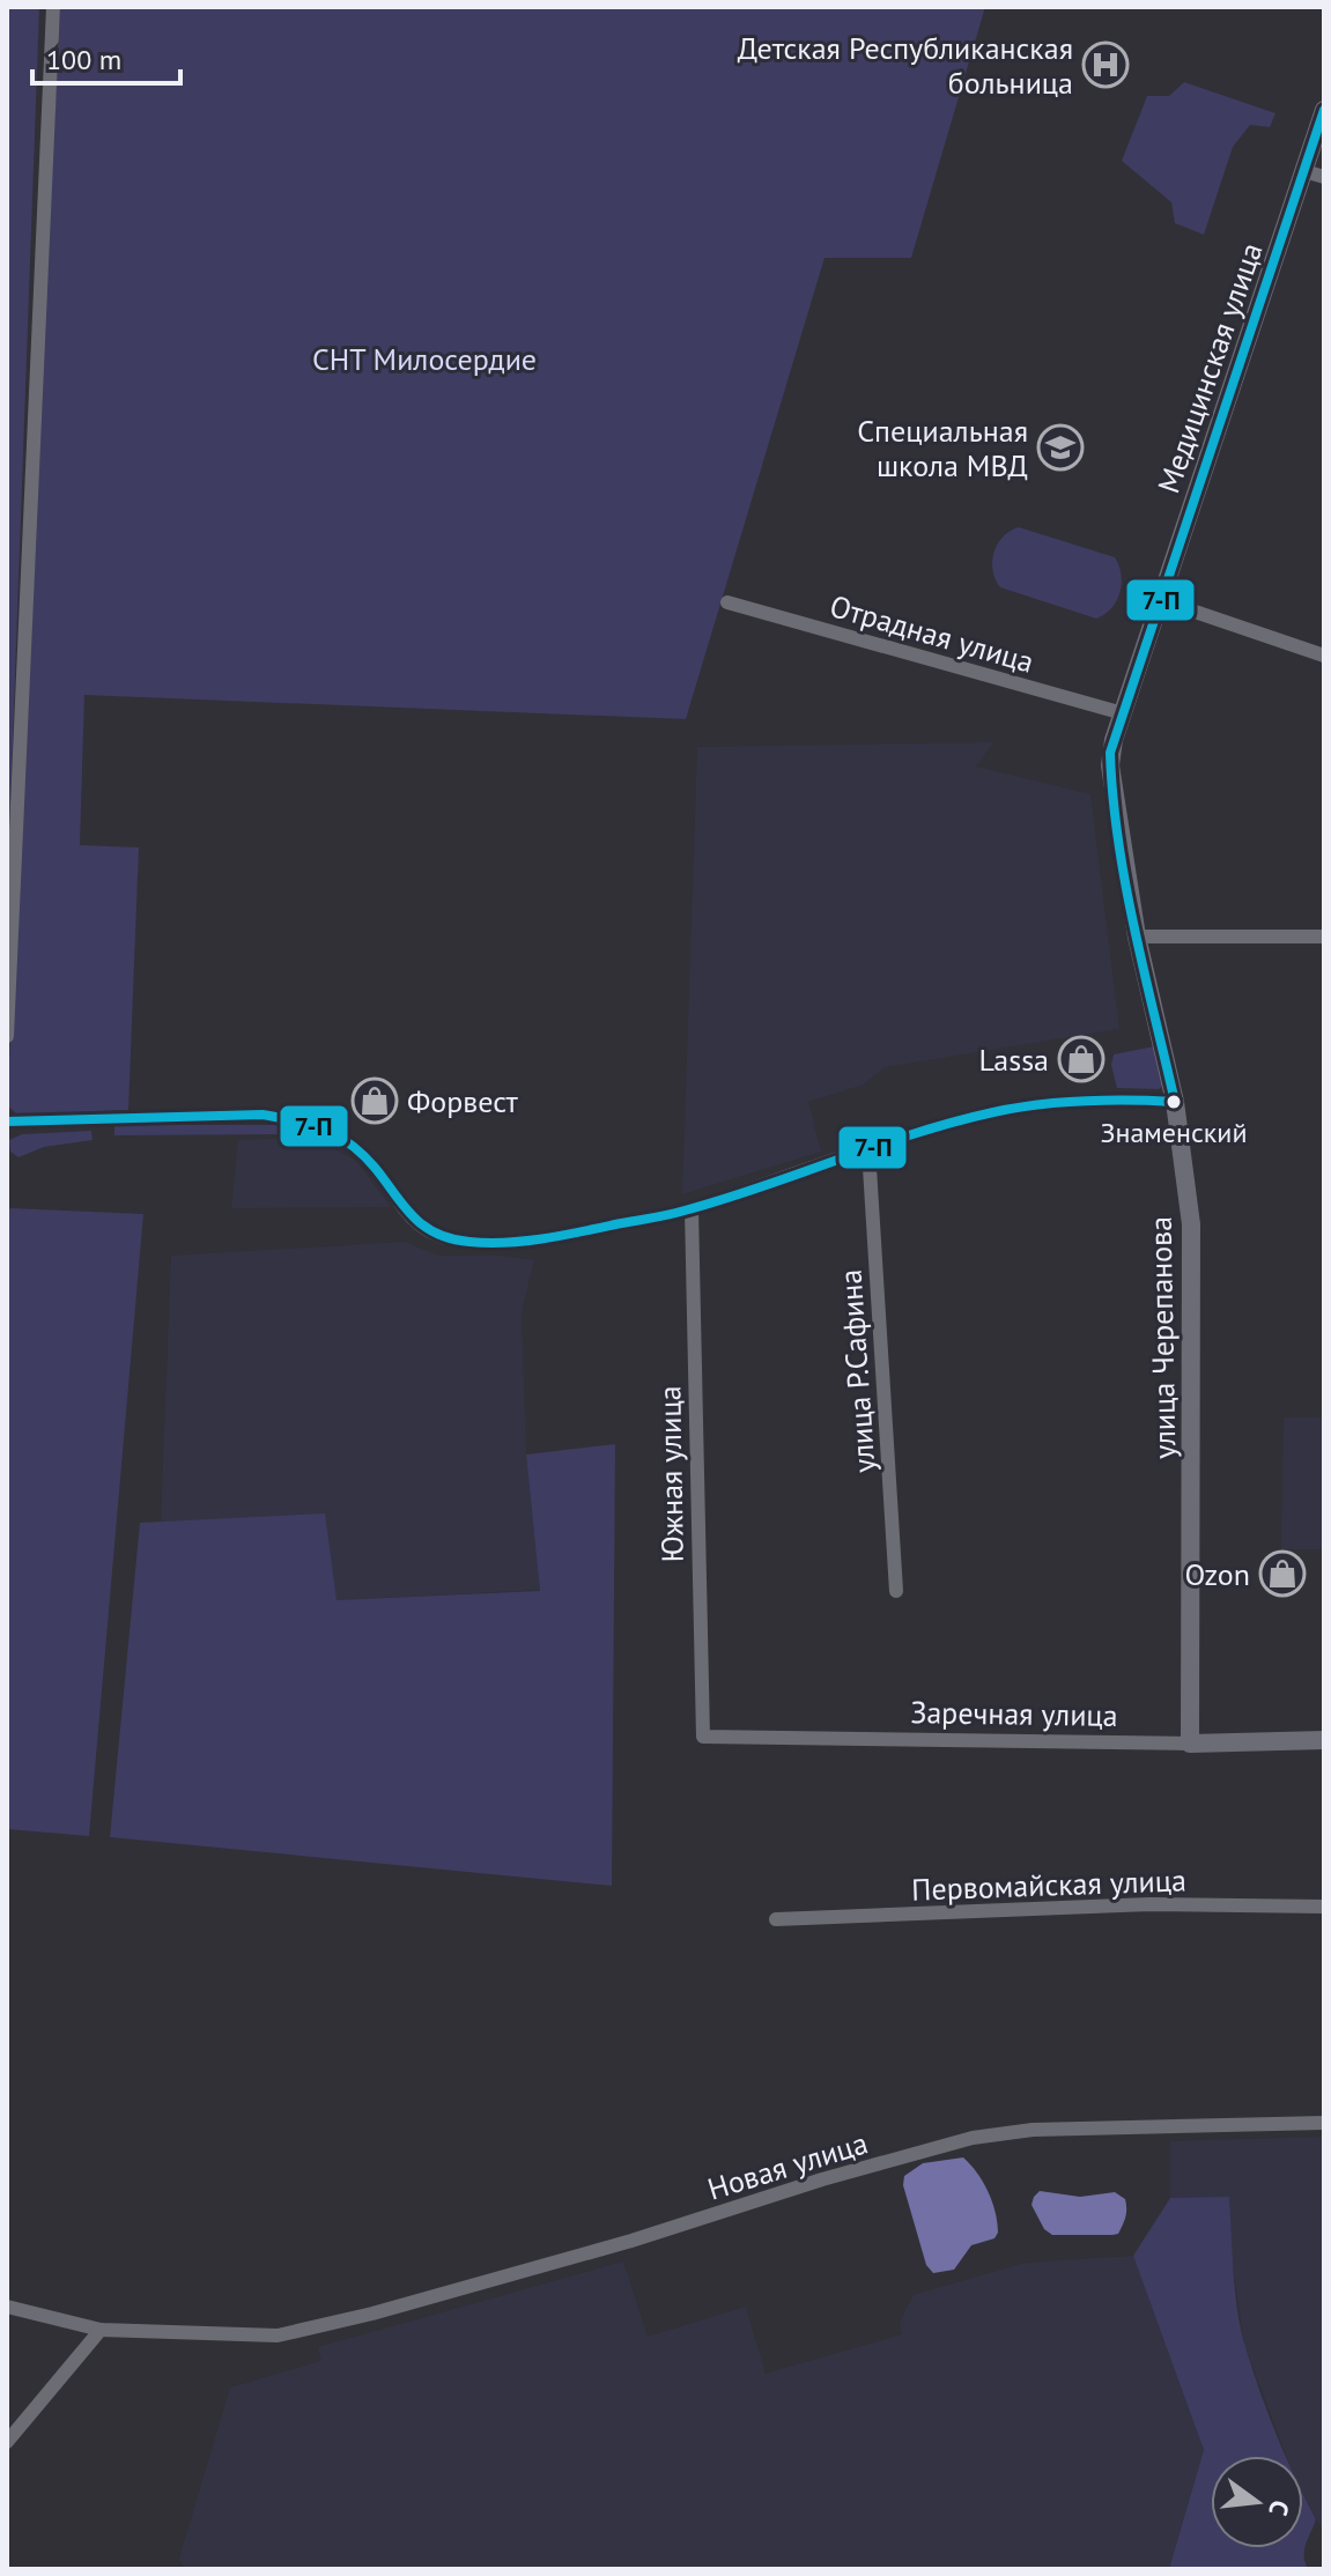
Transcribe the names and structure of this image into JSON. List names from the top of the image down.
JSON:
{
  "streets": {
    "main road": ["Медицинская улица", "улица Черепанова", "Заречная улица"],
    "street": [
      "Отрадная улица",
      "улица Р.Сафина",
      "Южная улица",
      "Первомайская улица",
      "Новая улица"
    ]
  },
  "crossings": [
    ["Медицинская улица", "улица Черепанова"],
    ["Отрадная улица", "улица Черепанова"],
    ["улица Черепанова", "Заречная улица"],
    ["Южная улица", "Заречная улица"]
  ],
  "parks": ["СНТ Милосердие"],
  "places": {
    "hospital": ["Детская Республиканская больница"],
    "school or university": ["Специальная школа МВД"],
    "shop": ["Lassa", "Форвест", "Ozon"],
    "other": ["Знаменский"]
  },
  "lines": ["transit line 7-П"],
  "scale_bar": "100 m",
  "north": "right"
}
